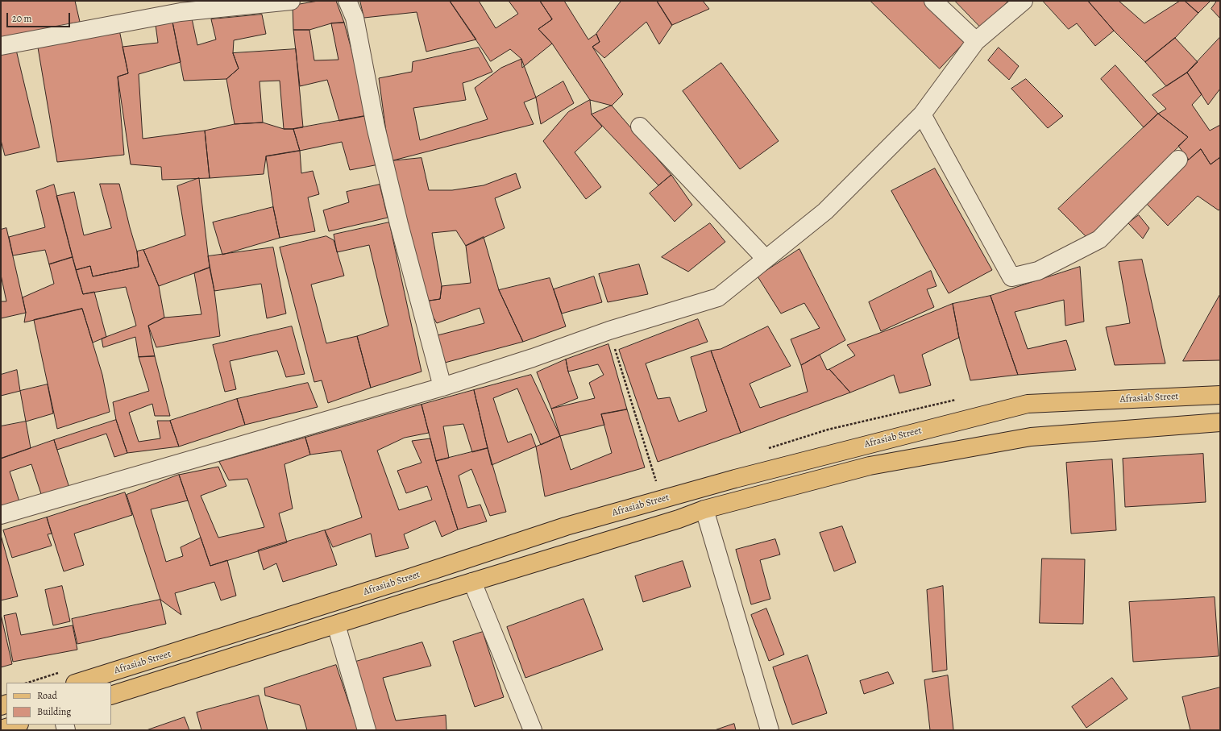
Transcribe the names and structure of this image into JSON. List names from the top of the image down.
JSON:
{
  "streets": {
    "main road": ["Afrasiab Street"]
  },
  "legend": ["Road", "Building"],
  "scale_bar": "20 m"
}
